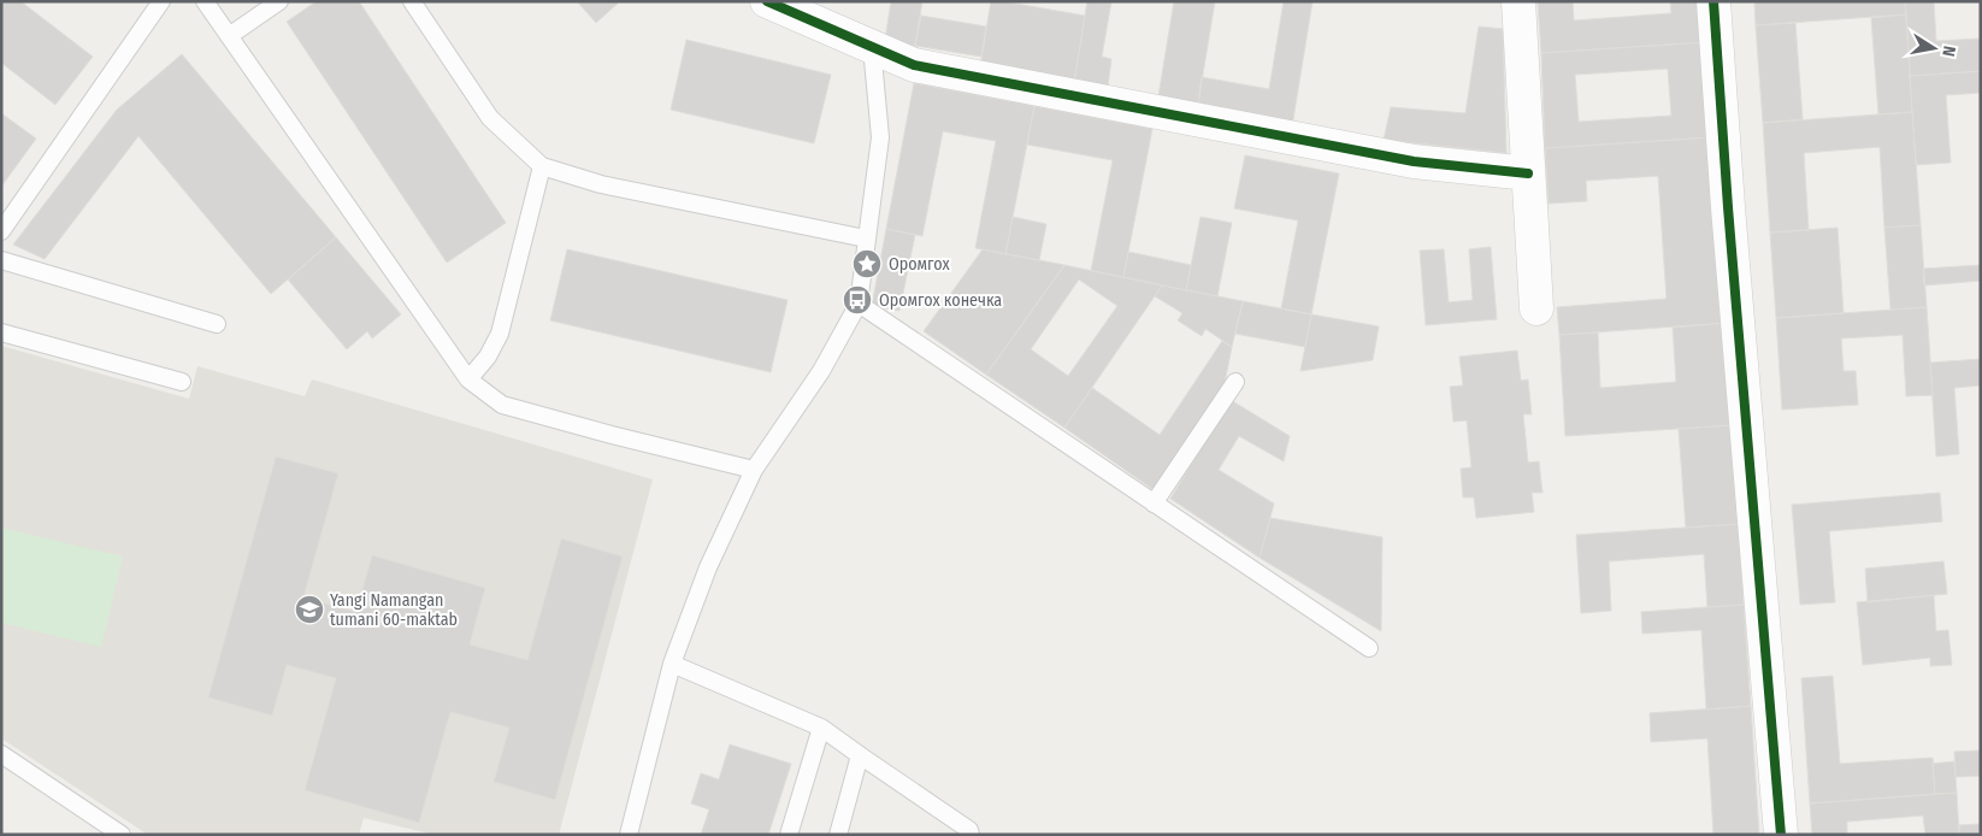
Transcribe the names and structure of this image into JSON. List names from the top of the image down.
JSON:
{
  "places": {
    "place": ["Оромгох"],
    "bus stop": ["Оромгох конечка"],
    "school or university": ["Yangi Namangan tumani 60-maktab"]
  },
  "north": "right"
}
